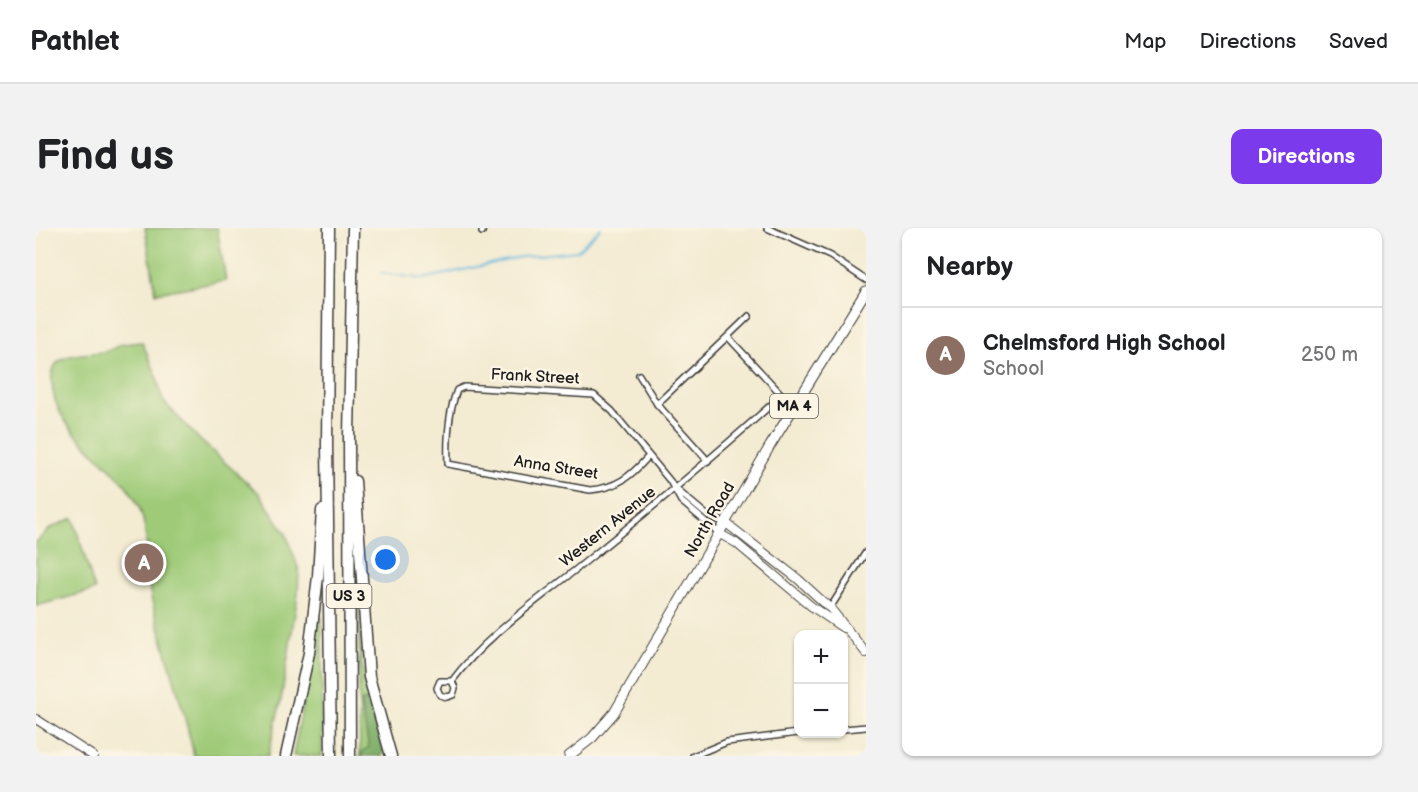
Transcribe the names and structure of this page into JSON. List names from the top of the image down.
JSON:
{
  "streets": {
    "highway": ["US 3"],
    "main road": ["MA 4", "North Road"],
    "street": ["Frank Street", "Anna Street", "Western Avenue"]
  },
  "crossings": [
    ["Frank Street", "Anna Street"],
    ["Frank Street", "North Road"],
    ["Frank Street", "Western Avenue"]
  ],
  "page": {
    "header": "Pathlet",
    "nav": ["Map", "Directions", "Saved"],
    "buttons": "Directions",
    "title": "Find us",
    "heading": "Nearby",
    "list": [
      {
        "mark": "A",
        "name": "Chelmsford High School",
        "note": "School",
        "value": "250 m"
      }
    ],
    "pins": "A",
    "map_buttons": ["+", "−"]
  }
}
